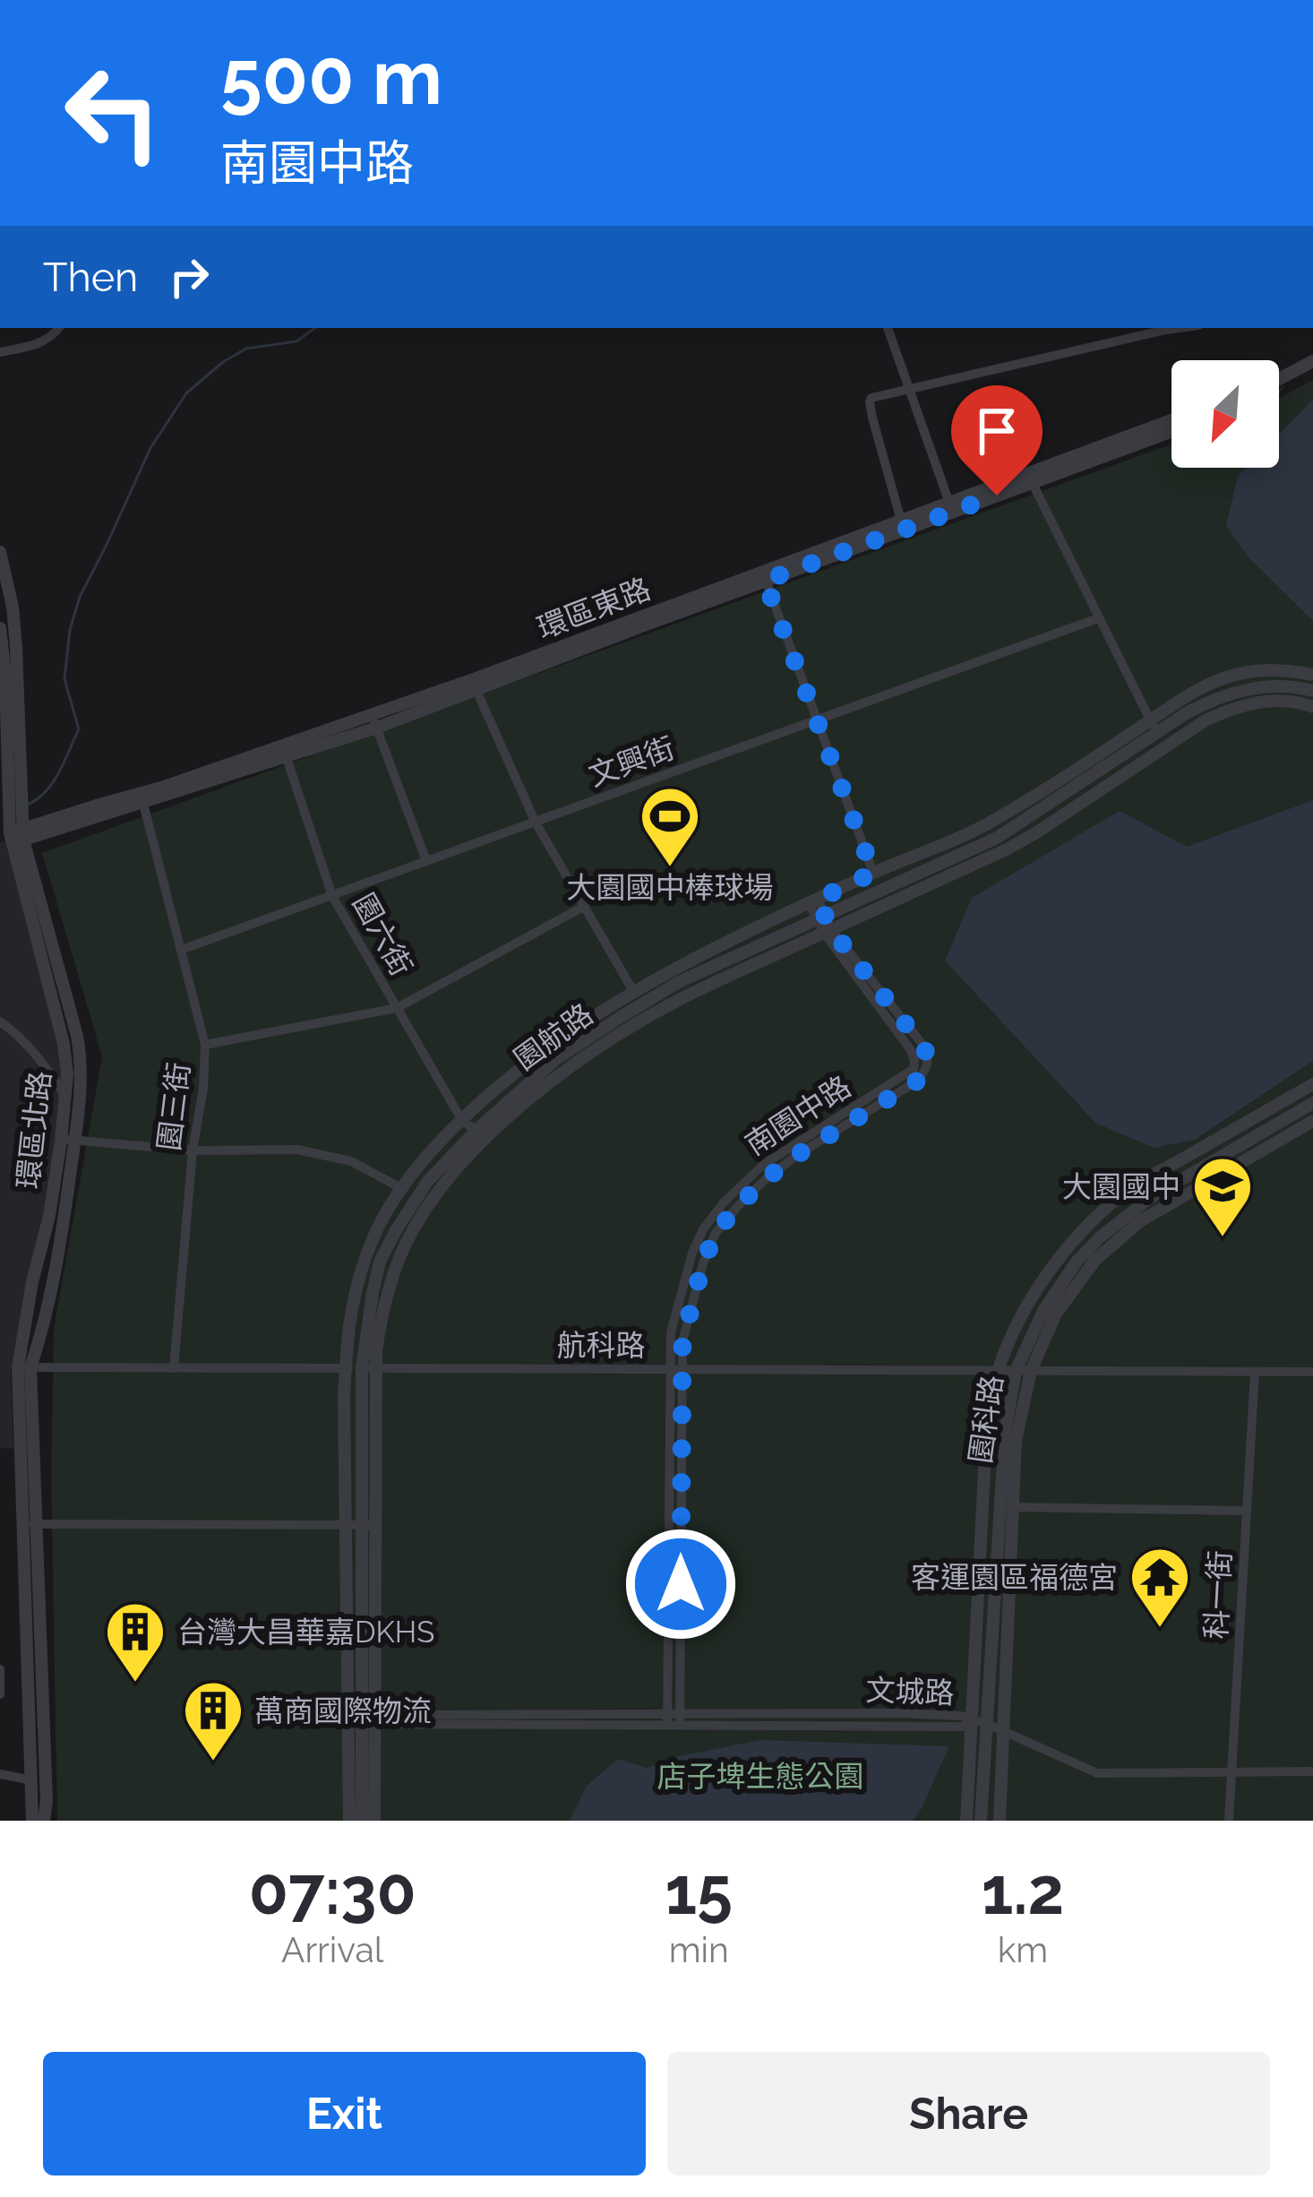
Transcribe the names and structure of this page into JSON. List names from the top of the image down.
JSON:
{
  "streets": {
    "street": [
      "環區東路",
      "文興街",
      "園六街",
      "園航路",
      "園三街",
      "南園中路",
      "環區北路",
      "航科路",
      "園科路",
      "科一街",
      "文城路"
    ]
  },
  "crossings": [
    ["環區東路", "園六街"],
    ["環區東路", "園三街"],
    ["環區東路", "環區北路"],
    ["文興街", "園六街"],
    ["文興街", "園三街"],
    ["園六街", "園航路"],
    ["園航路", "南園中路"],
    ["園航路", "航科路"],
    ["園航路", "文城路"],
    ["園三街", "航科路"],
    ["南園中路", "航科路"],
    ["南園中路", "文城路"],
    ["環區北路", "航科路"],
    ["航科路", "園科路"],
    ["航科路", "科一街"],
    ["園科路", "文城路"]
  ],
  "parks": ["店子埤生態公園"],
  "places": {
    "sports": ["大園國中棒球場"],
    "school or university": ["大園國中"],
    "temple": ["客運園區福德宮"],
    "building": ["台灣大昌華嘉DKHS", "萬商國際物流"]
  },
  "north": "bottom left",
  "page": {
    "turn": ["500 m", "南園中路"],
    "then": "Then",
    "eta": [
      "07:30",
      "Arrival",
      "15",
      "min",
      "1.2",
      "km"
    ],
    "buttons": ["Exit", "Share"]
  }
}
